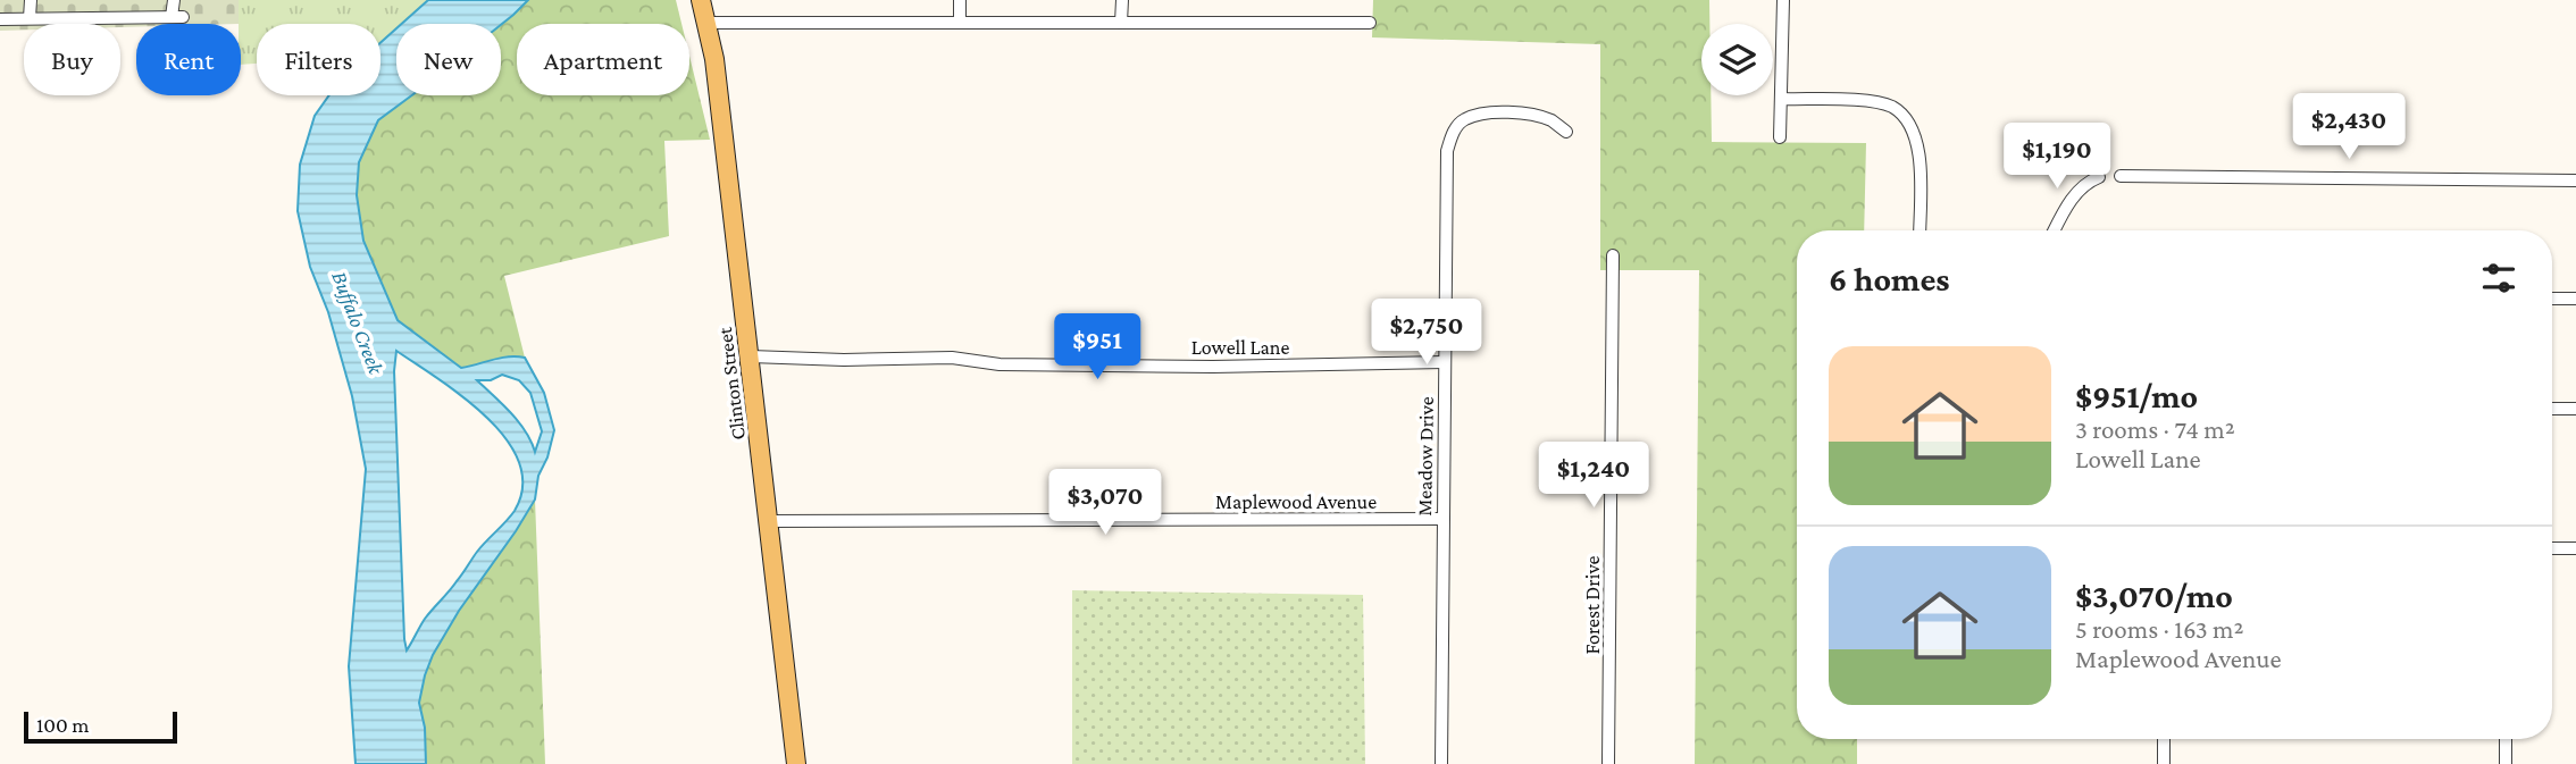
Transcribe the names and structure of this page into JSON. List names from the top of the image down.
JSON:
{
  "streets": {
    "main road": ["Clinton Street"],
    "street": [
      "Lowell Lane",
      "Meadow Drive",
      "Maplewood Avenue",
      "Forest Drive"
    ]
  },
  "crossings": [
    ["Lowell Lane", "Clinton Street"],
    ["Lowell Lane", "Meadow Drive"],
    ["Clinton Street", "Maplewood Avenue"],
    ["Meadow Drive", "Maplewood Avenue"]
  ],
  "water": ["Buffalo Creek"],
  "scale_bar": "100 m",
  "page": {
    "chip": [
      "Buy",
      "Rent",
      "Filters",
      "New",
      "Apartment"
    ],
    "price": [
      "$2,430",
      "$1,190",
      "$2,750",
      "$951",
      "$1,240",
      "$3,070"
    ],
    "heading": "6 homes",
    "list": [
      {
        "name": "$951/mo",
        "note": "3 rooms · 74 m² · Lowell Lane"
      },
      {
        "name": "$3,070/mo",
        "note": "5 rooms · 163 m² · Maplewood Avenue"
      }
    ],
    "scale": "100 m"
  }
}
